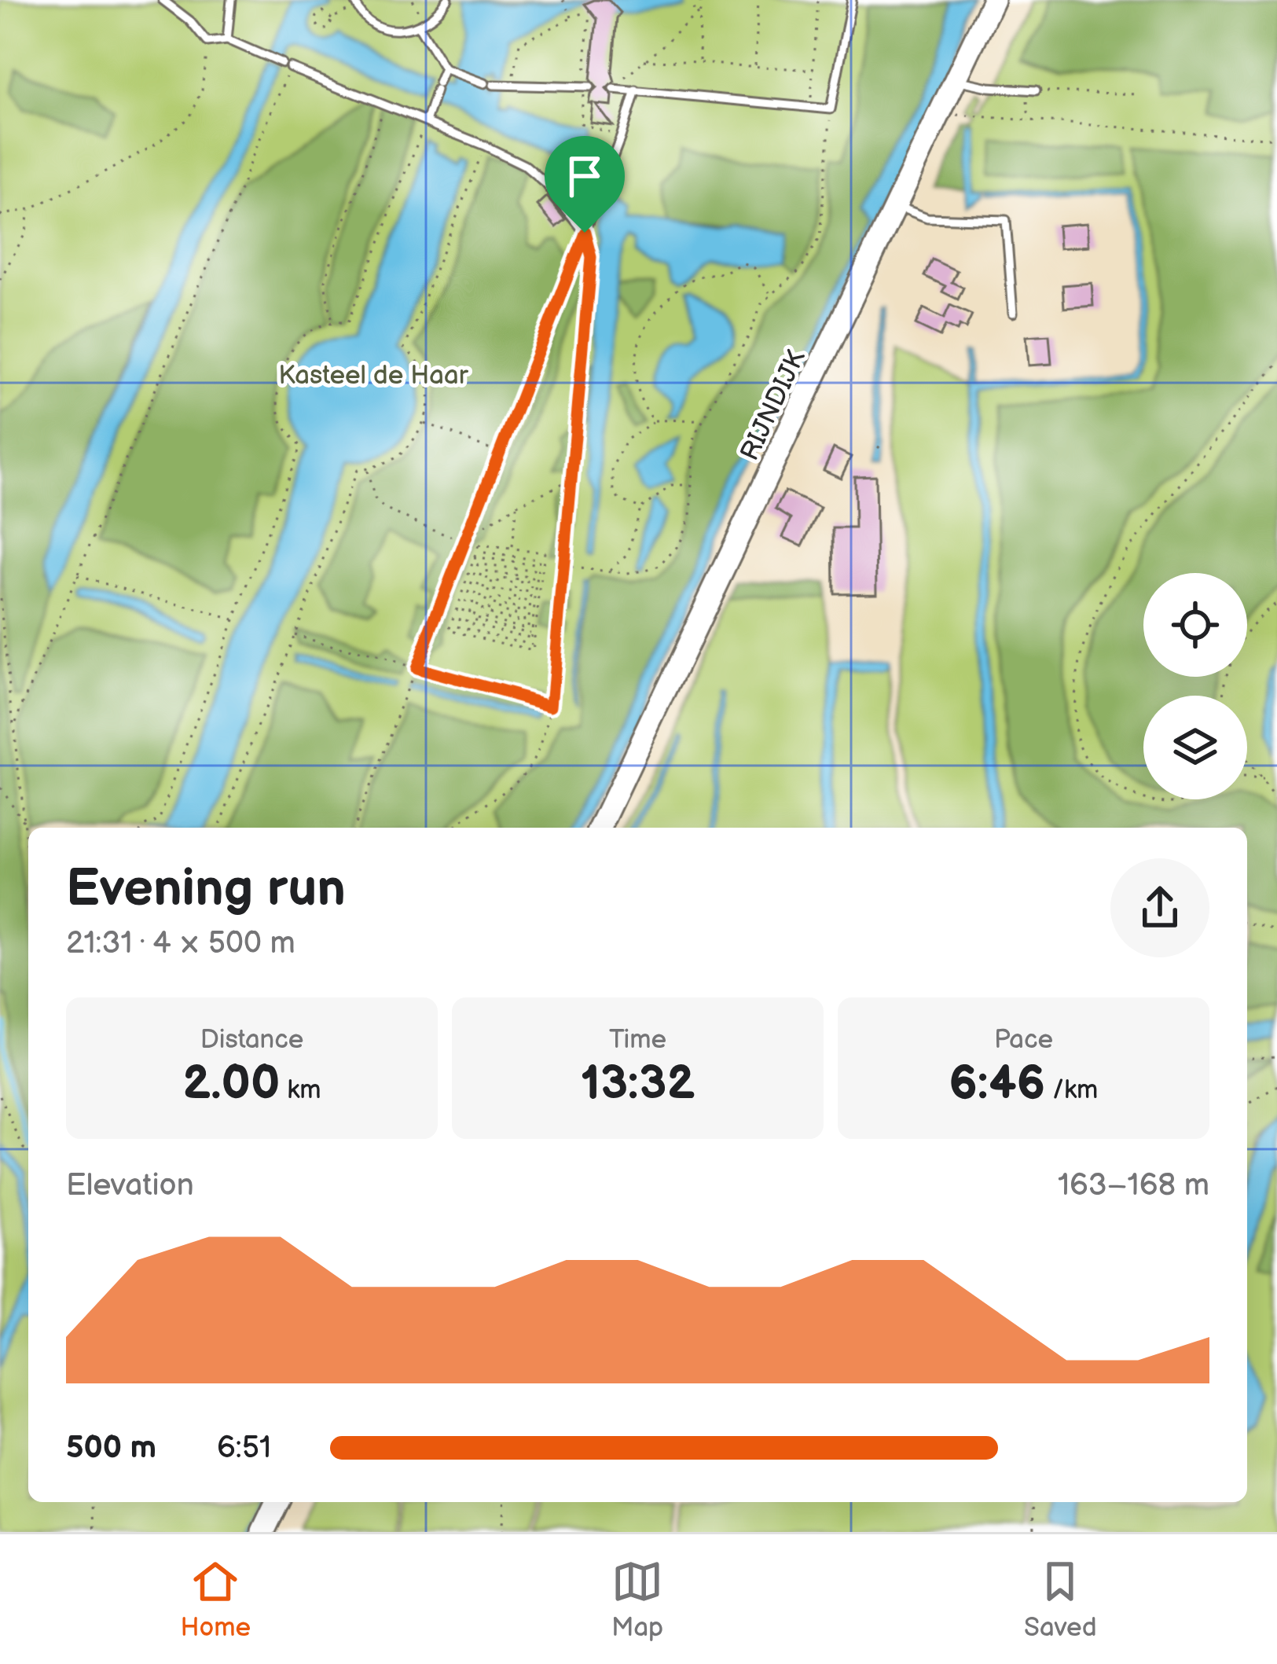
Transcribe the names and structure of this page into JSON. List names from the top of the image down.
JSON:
{
  "streets": {
    "street": ["RIJNDIJK"]
  },
  "parks": ["Kasteel de Haar"],
  "page": {
    "heading": ["Evening run", "21:31 · 4 × 500 m"],
    "stats": [
      ["Distance", "2.00 km"],
      ["Time", "13:32"],
      ["Pace", "6:46 /km"]
    ],
    "chart": ["Elevation", "163–168 m"],
    "list": [
      {
        "name": "500 m",
        "note": "6:51"
      }
    ],
    "tabs": ["Home", "Map", "Saved"]
  }
}
